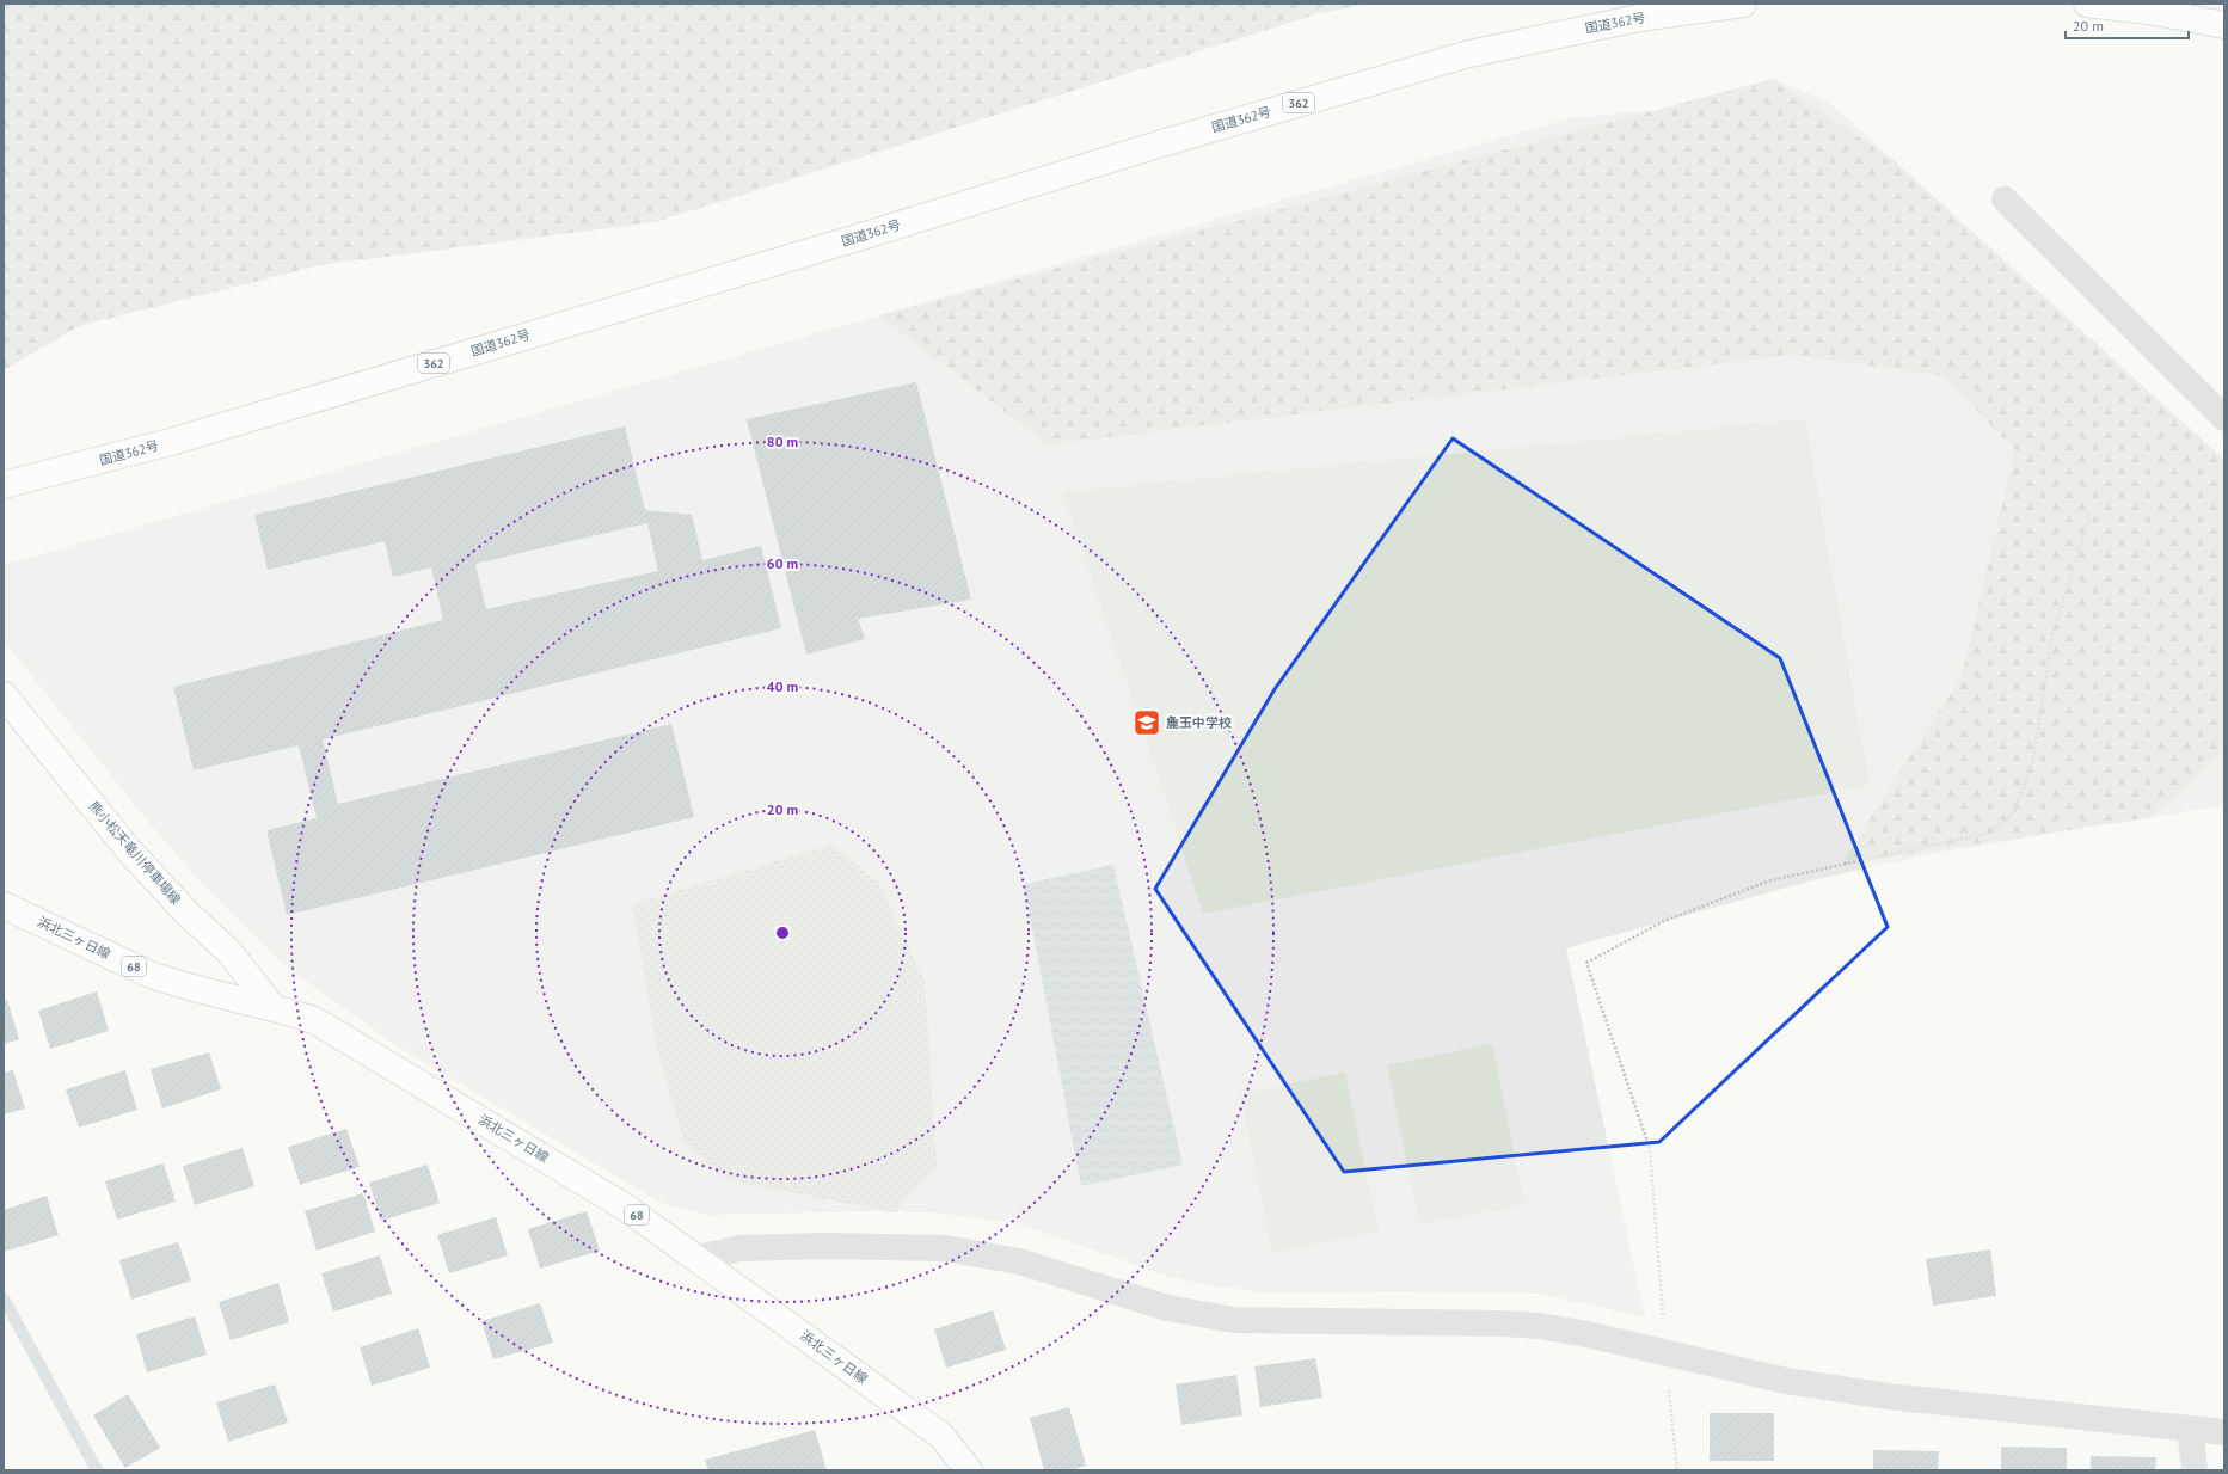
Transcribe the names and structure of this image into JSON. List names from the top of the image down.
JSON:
{
  "streets": {
    "main road": [
      "国道362号",
      "362",
      "熊小松天竜川停車場線",
      "浜北三ヶ日線",
      "68"
    ]
  },
  "crossings": [
    ["熊小松天竜川停車場線", "浜北三ヶ日線"]
  ],
  "places": {
    "school or university": ["麁玉中学校"]
  },
  "scale_bar": "20 m",
  "rings": [
    "80 m",
    "60 m",
    "40 m",
    "20 m"
  ]
}
